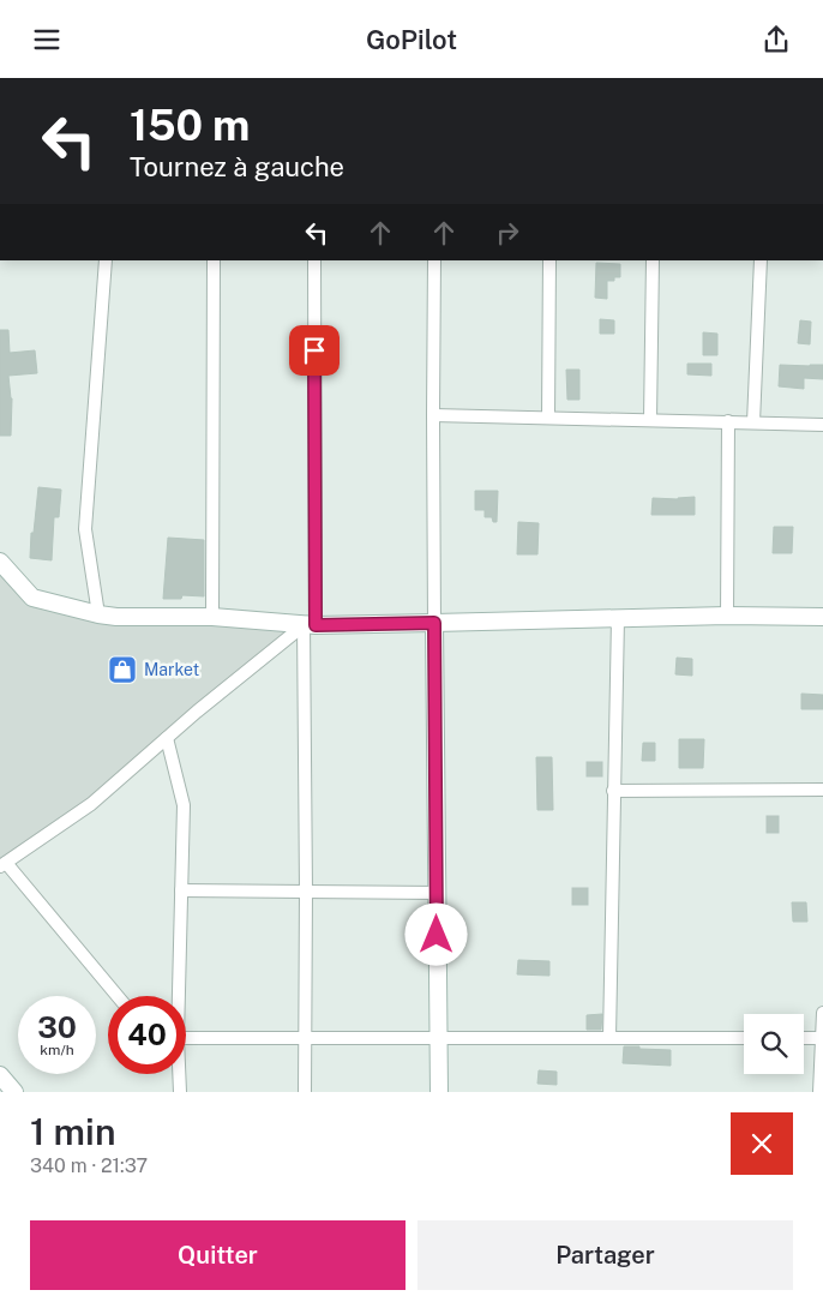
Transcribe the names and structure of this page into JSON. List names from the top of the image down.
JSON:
{
  "places": {
    "shop": ["Market"]
  },
  "page": {
    "header": "GoPilot",
    "turn": ["150 m", "Tournez à gauche"],
    "speed": "30 km/h",
    "limit": "40",
    "heading": ["1 min", "340 m · 21:37"],
    "buttons": ["Quitter", "Partager"]
  }
}
